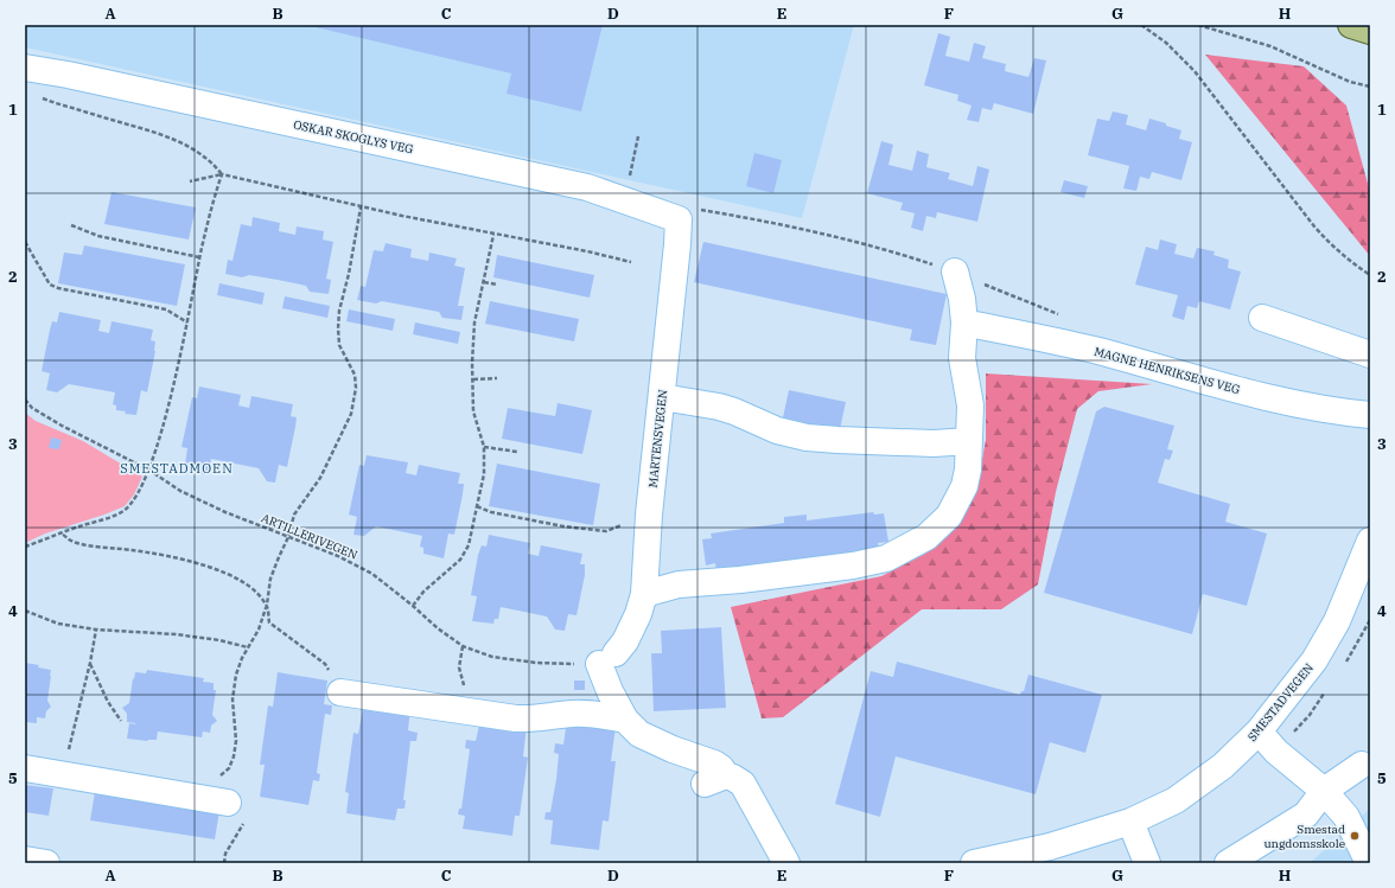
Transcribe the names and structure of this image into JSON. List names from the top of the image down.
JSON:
{
  "streets": {
    "street": [
      "OSKAR SKOGLYS VEG",
      "MAGNE HENRIKSENS VEG",
      "MARTENSVEGEN",
      "SMESTADVEGEN"
    ],
    "path": ["ARTILLERIVEGEN"]
  },
  "crossings": [
    ["OSKAR SKOGLYS VEG", "MARTENSVEGEN"],
    ["MARTENSVEGEN", "ARTILLERIVEGEN"]
  ],
  "districts": ["SMESTADMOEN"],
  "places": ["Smestad ungdomsskole"],
  "grid": {
    "columns": [
      "A",
      "B",
      "C",
      "D",
      "E",
      "F",
      "G",
      "H"
    ],
    "rows": [
      "1",
      "2",
      "3",
      "4",
      "5"
    ]
  }
}
